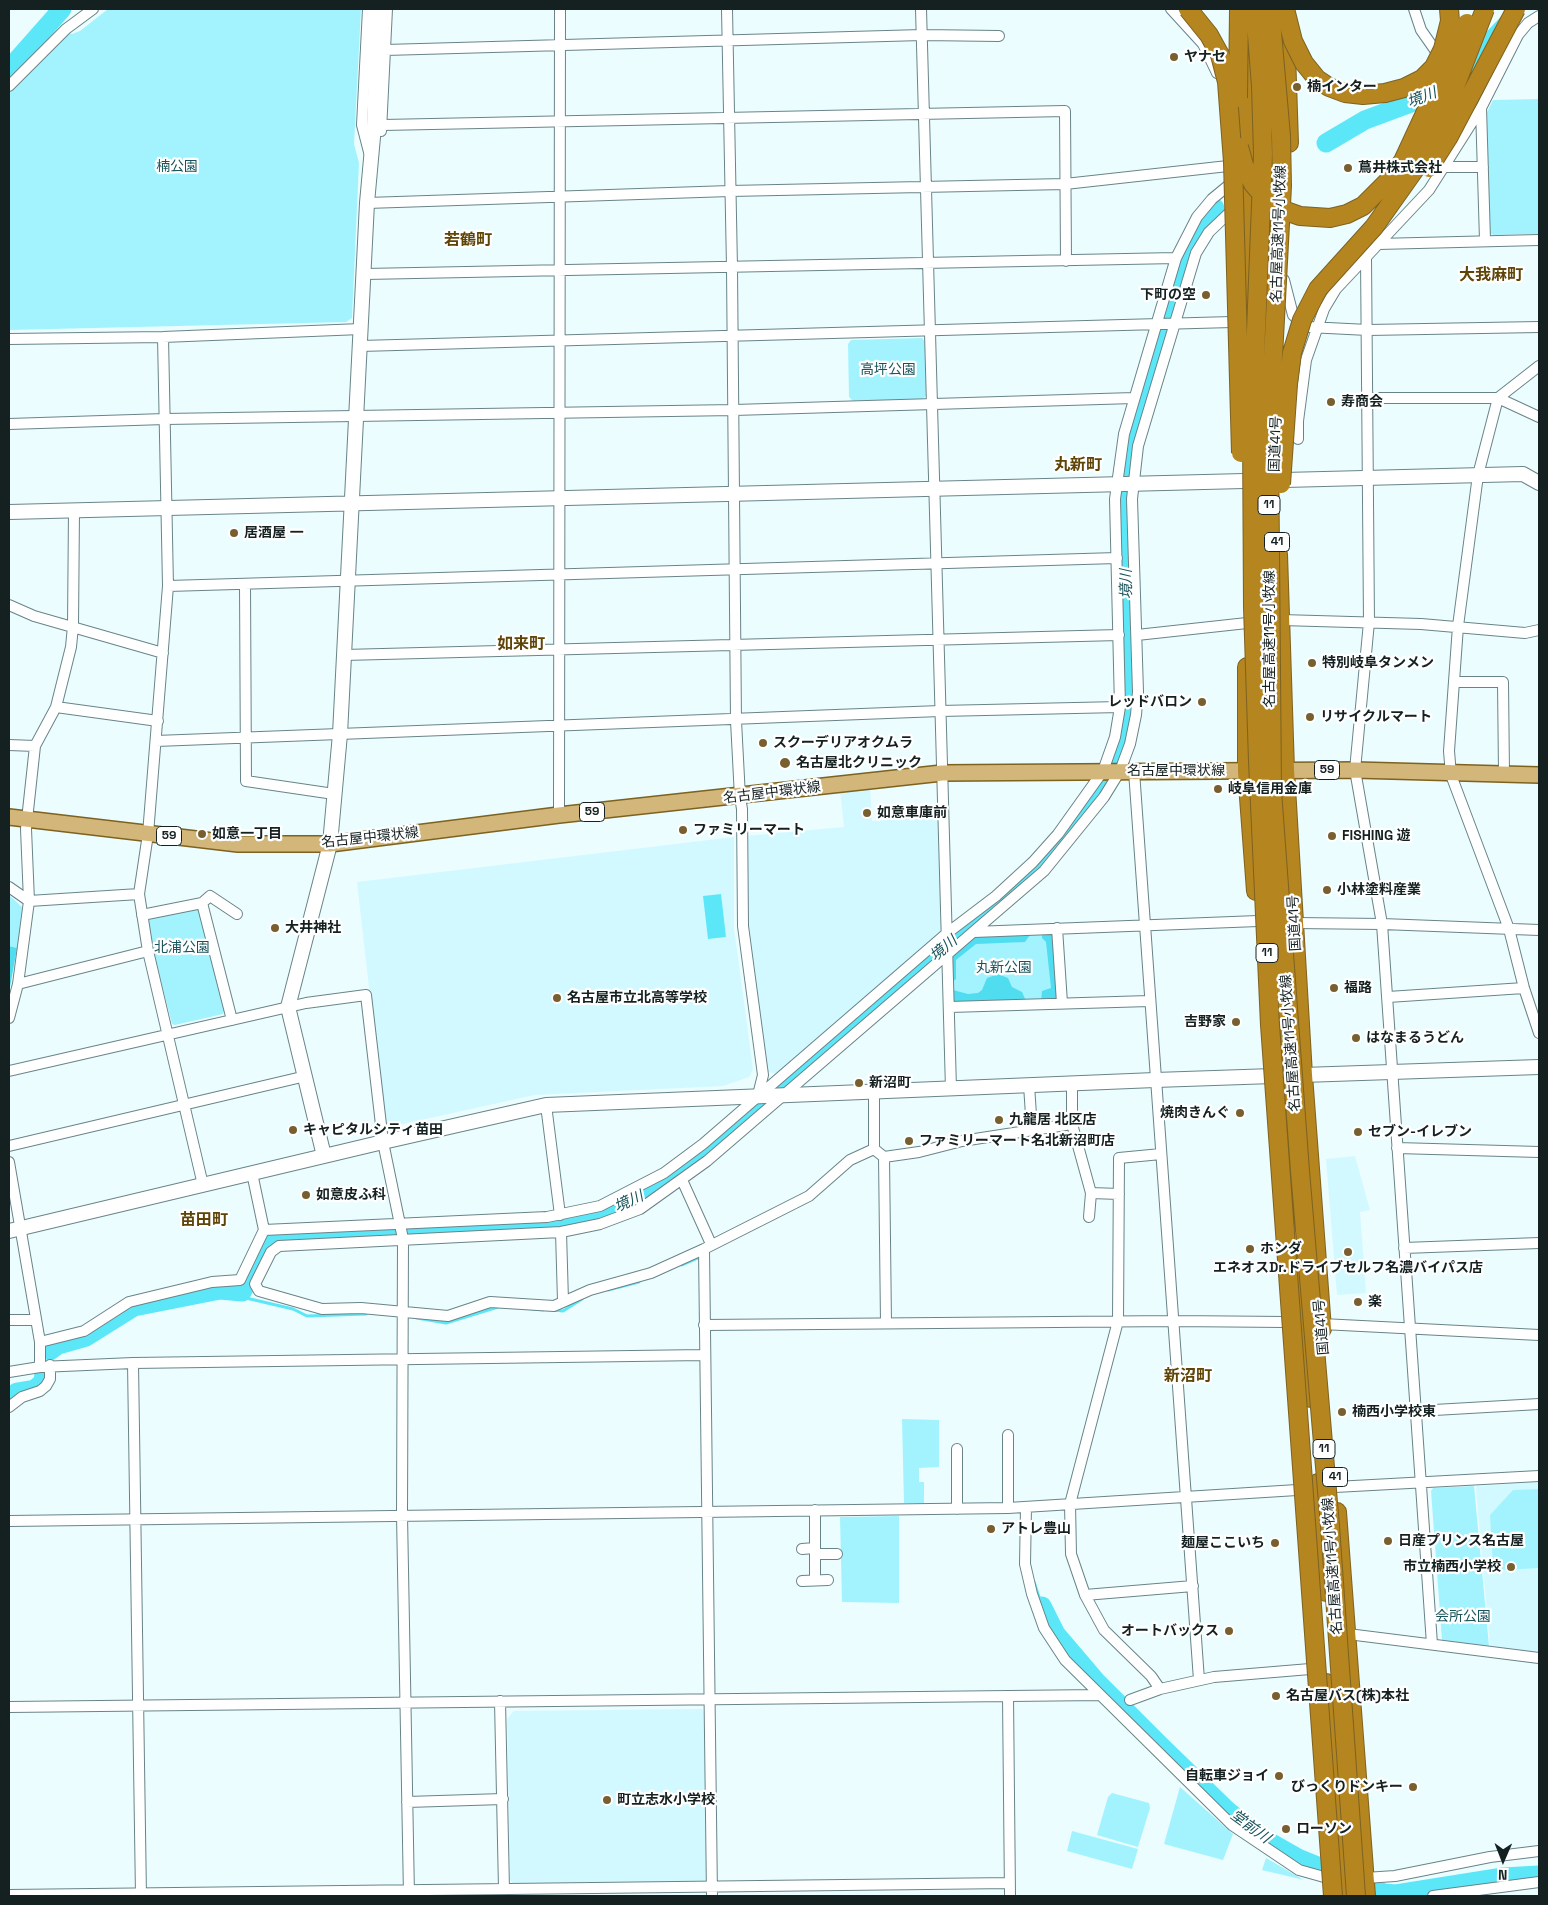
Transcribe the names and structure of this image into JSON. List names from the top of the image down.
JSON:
{
  "streets": {
    "highway": [
      "名古屋高速11号小牧線",
      "国道41号",
      "11",
      "41"
    ],
    "main road": ["59", "名古屋中環状線"]
  },
  "crossings": [
    ["名古屋高速11号小牧線", "国道41号"],
    ["名古屋高速11号小牧線", "41"],
    ["国道41号", "名古屋中環状線"],
    ["41", "名古屋中環状線"]
  ],
  "districts": [
    "若鶴町",
    "大我麻町",
    "丸新町",
    "如来町",
    "苗田町",
    "新沼町"
  ],
  "water": ["境川", "堂前川"],
  "parks": [
    "楠公園",
    "高坪公園",
    "北浦公園",
    "丸新公園",
    "会所公園"
  ],
  "places": [
    "ヤナセ",
    "楠インター",
    "蔦井株式会社",
    "下町の空",
    "寿商会",
    "居酒屋 一",
    "特別岐阜タンメン",
    "レッドバロン",
    "リサイクルマート",
    "スクーデリアオクムラ",
    "名古屋北クリニック",
    "岐阜信用金庫",
    "如意車庫前",
    "ファミリーマート",
    "如意一丁目",
    "FISHING 遊",
    "小林塗料産業",
    "大井神社",
    "福路",
    "名古屋市立北高等学校",
    "吉野家",
    "はなまるうどん",
    "新沼町",
    "焼肉きんぐ",
    "九龍居 北区店",
    "キャピタルシティ苗田",
    "セブン-イレブン",
    "ファミリーマート名北新沼町店",
    "如意皮ふ科",
    "ホンダ",
    "エネオスDr.ドライブセルフ名濃バイパス店",
    "楽",
    "楠西小学校東",
    "アトレ豊山",
    "日産プリンス名古屋",
    "麺屋ここいち",
    "市立楠西小学校",
    "オートバックス",
    "名古屋バス(株)本社",
    "自転車ジョイ",
    "びっくりドンキー",
    "町立志水小学校",
    "ローソン"
  ],
  "north": "bottom"
}
